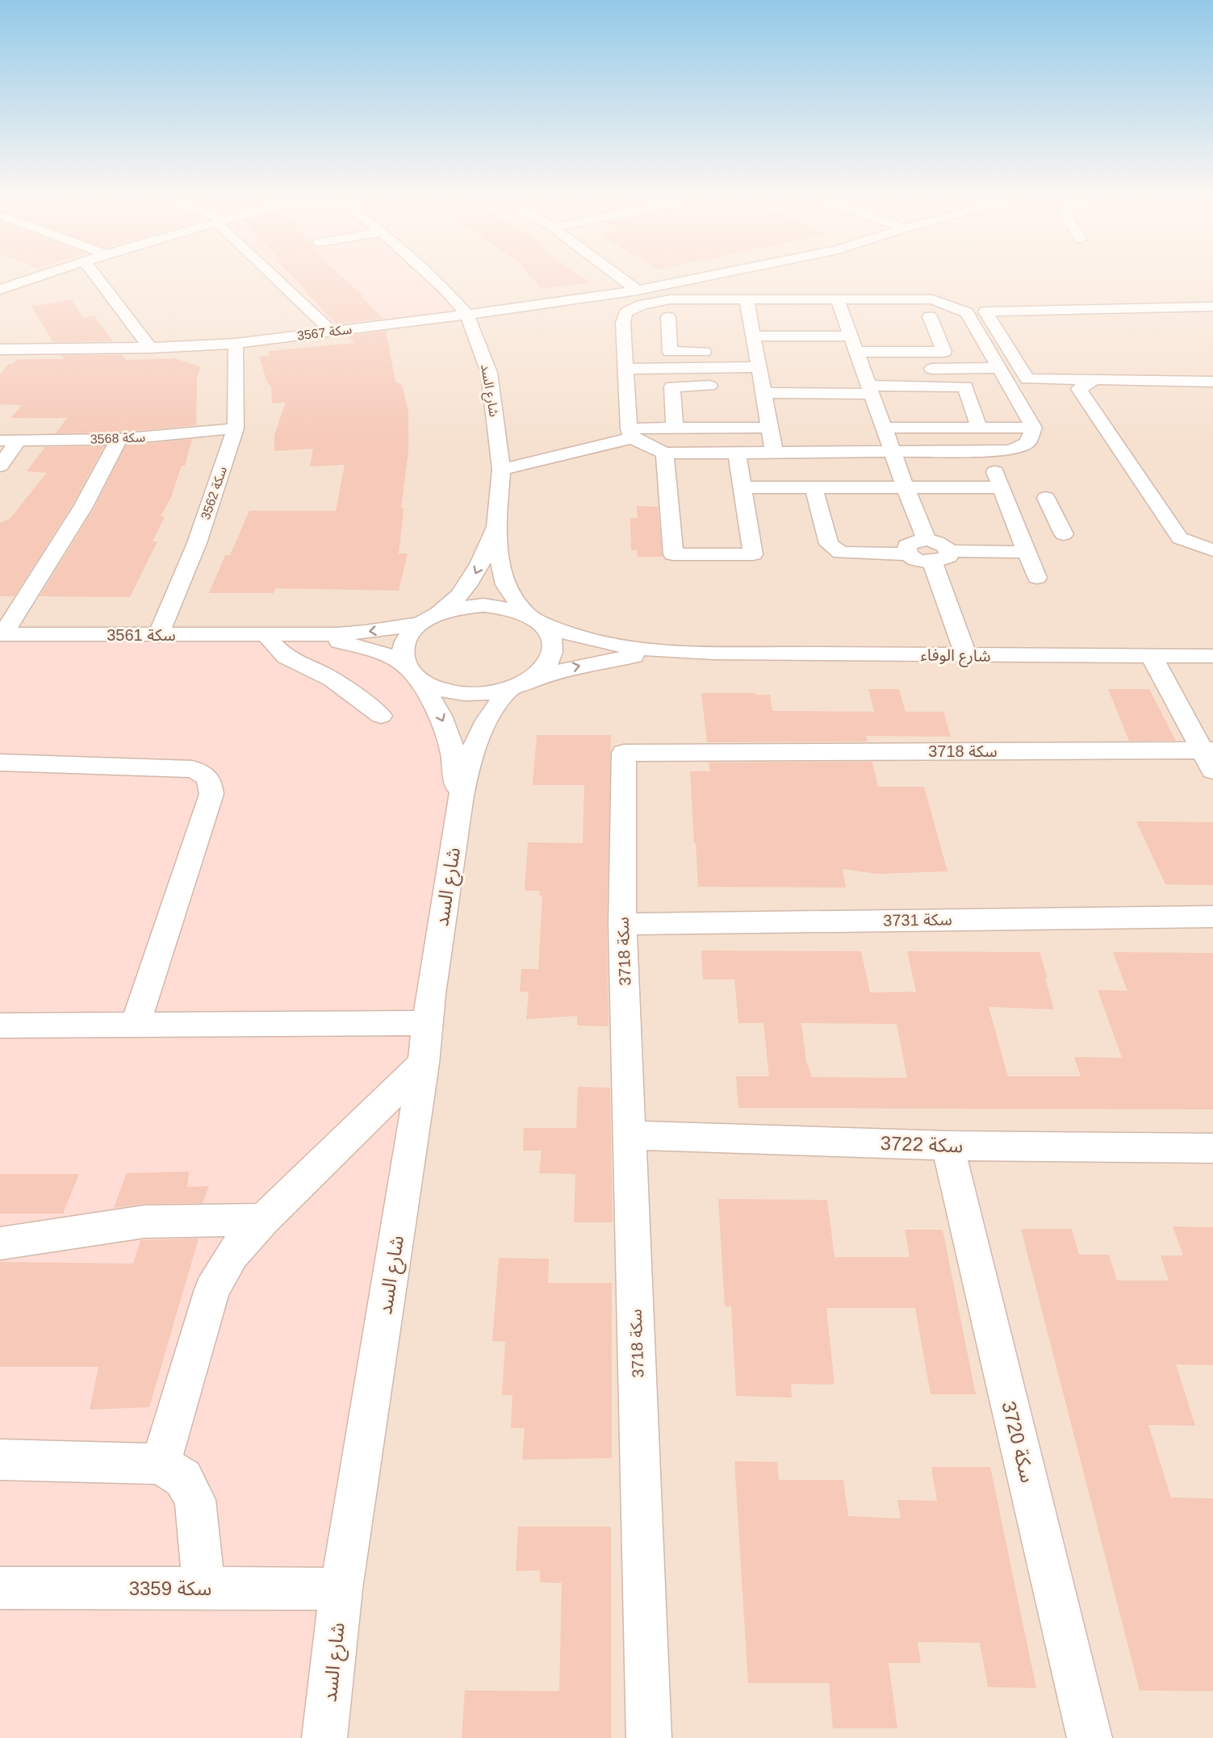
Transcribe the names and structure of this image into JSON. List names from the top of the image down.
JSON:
{
  "streets": {
    "street": [
      "سكة 3567",
      "شارع السد",
      "سكة 3568",
      "سكة 3562",
      "سكة 3561",
      "شارع الوفاء",
      "سكة 3718",
      "سكة 3731",
      "سكة 3722",
      "سكة 3720",
      "سكة 3359"
    ]
  },
  "crossings": [
    ["سكة 3567", "شارع السد"],
    ["سكة 3567", "سكة 3562"],
    ["شارع السد", "سكة 3561"],
    ["شارع السد", "شارع الوفاء"],
    ["شارع السد", "سكة 3359"],
    ["سكة 3568", "سكة 3562"],
    ["سكة 3562", "سكة 3561"],
    ["سكة 3561", "شارع الوفاء"],
    ["سكة 3718", "سكة 3731"],
    ["سكة 3718", "سكة 3722"],
    ["سكة 3722", "سكة 3720"]
  ]
}
